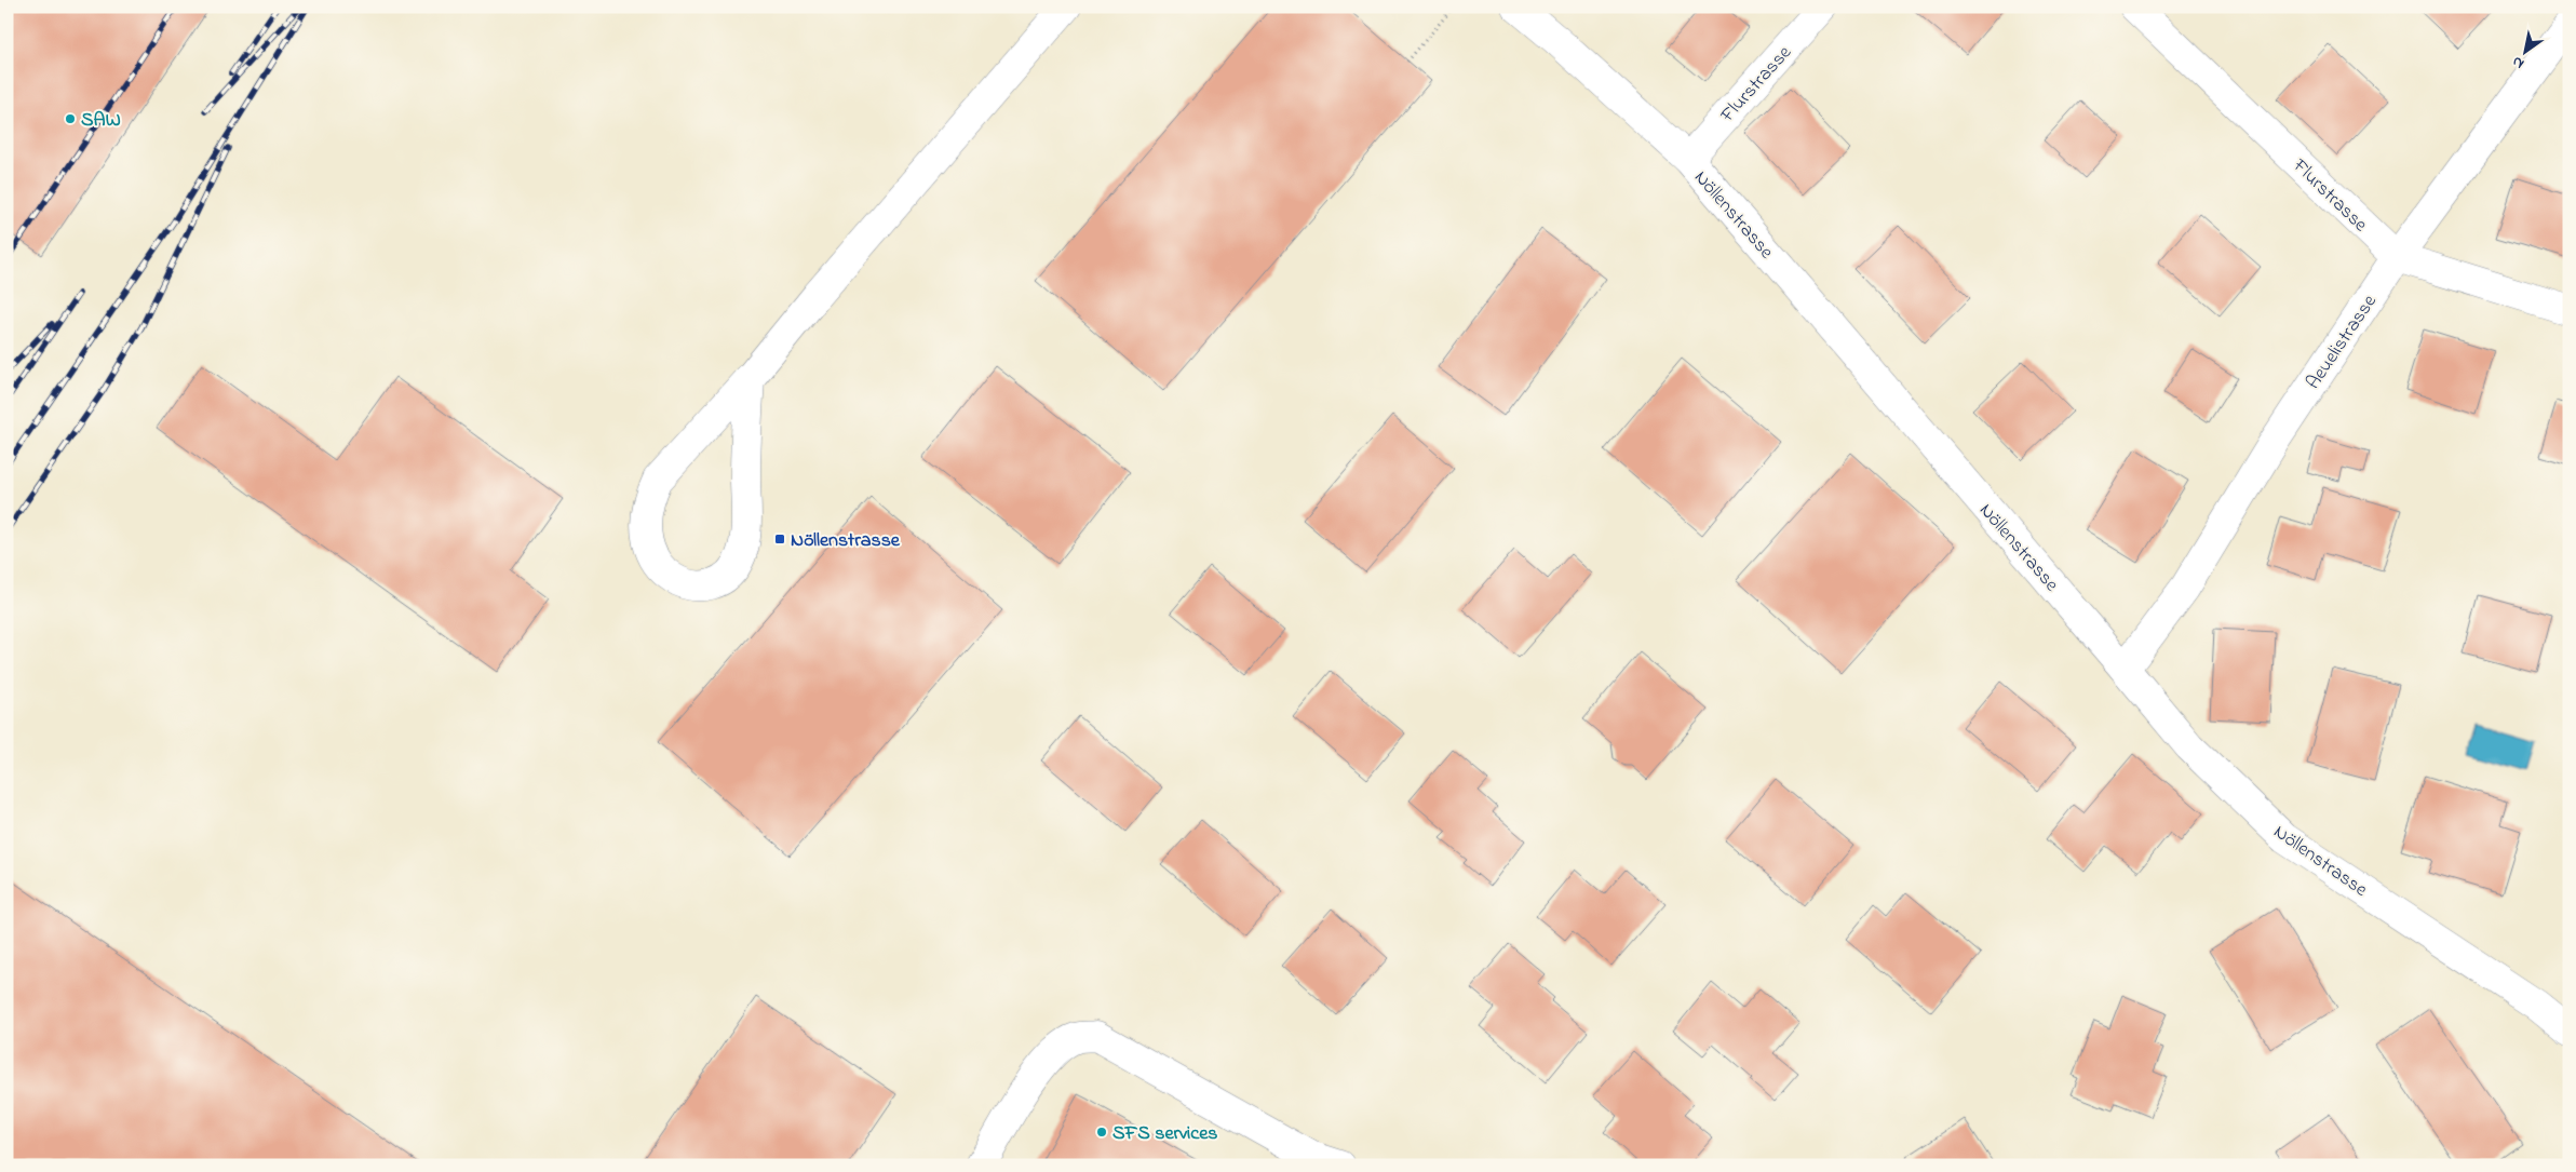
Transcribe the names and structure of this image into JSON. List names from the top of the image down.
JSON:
{
  "streets": {
    "street": ["Flurstrasse", "Nöllenstrasse", "Aeuelistrasse"]
  },
  "crossings": [
    ["Flurstrasse", "Nöllenstrasse"],
    ["Flurstrasse", "Aeuelistrasse"],
    ["Nöllenstrasse", "Aeuelistrasse"]
  ],
  "places": {
    "other": ["SAW", "SFS services"],
    "transit": ["Nöllenstrasse"]
  },
  "north": "bottom left"
}
